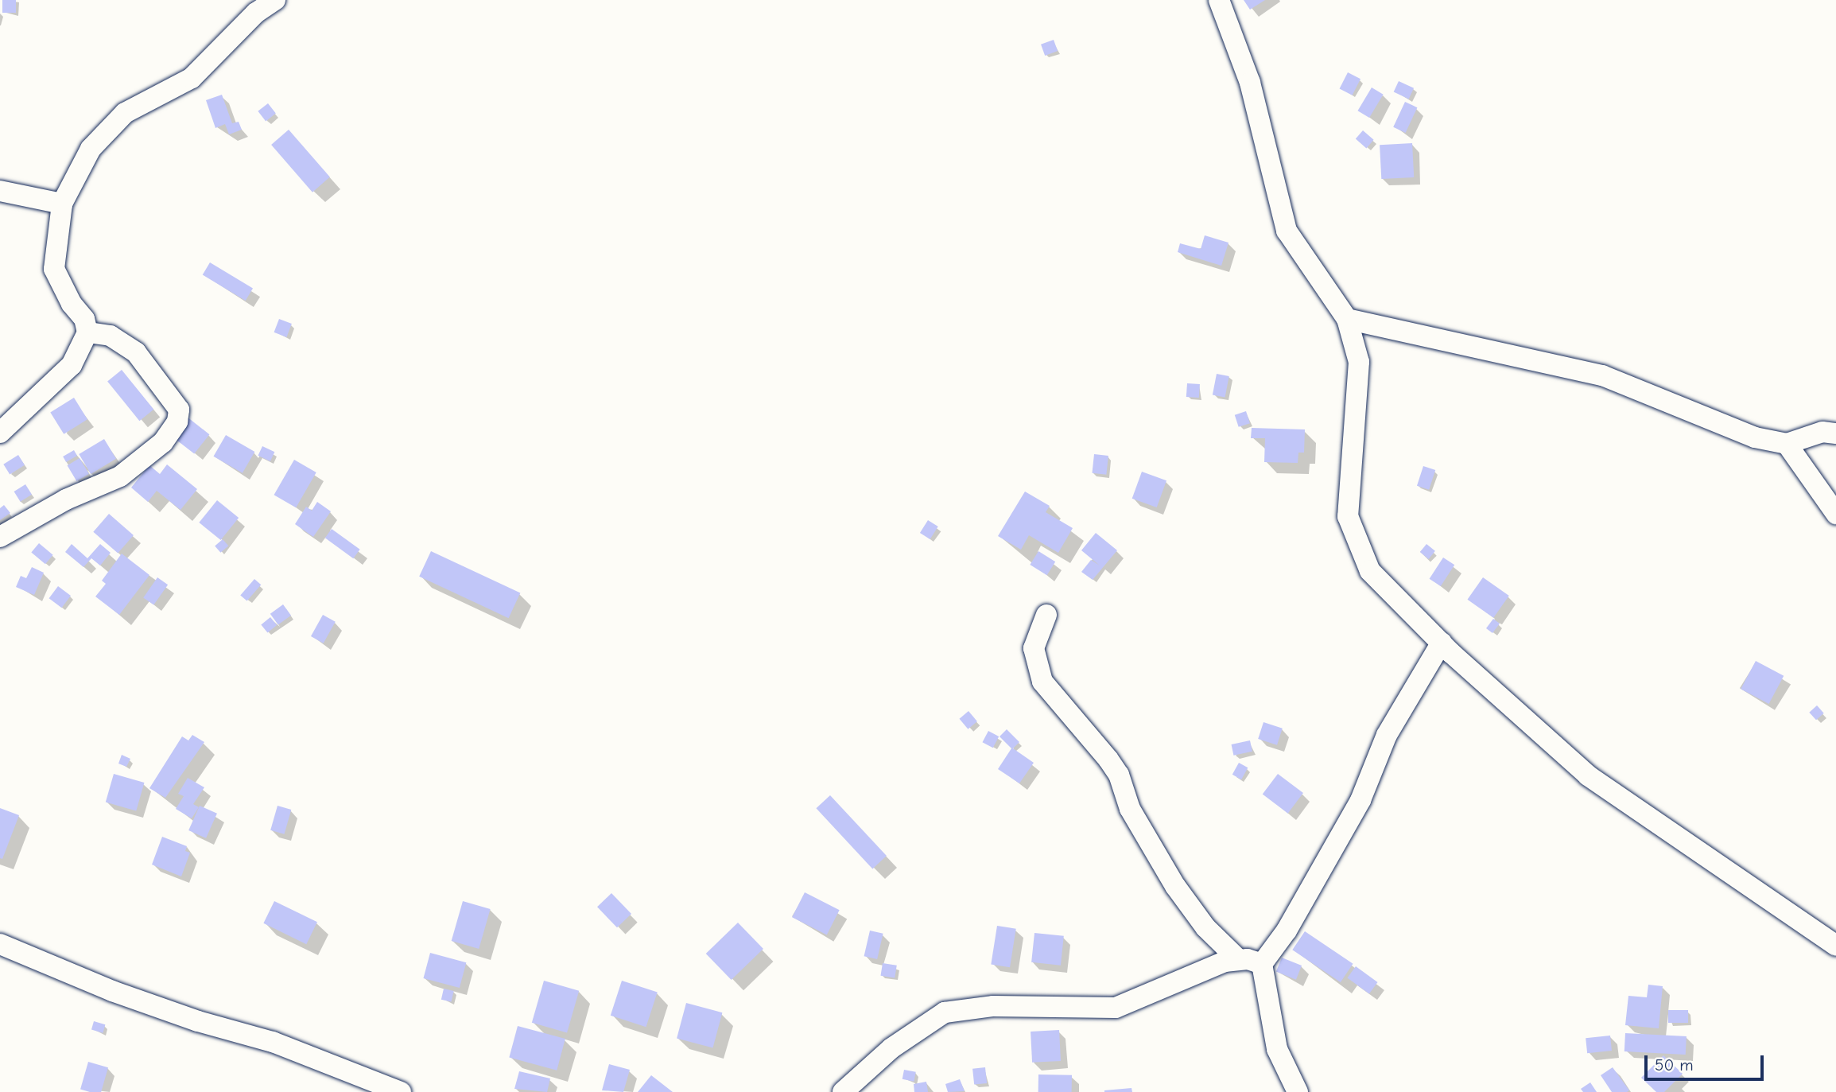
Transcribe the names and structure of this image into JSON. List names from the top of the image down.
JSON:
{
  "scale_bar": "50 m"
}
